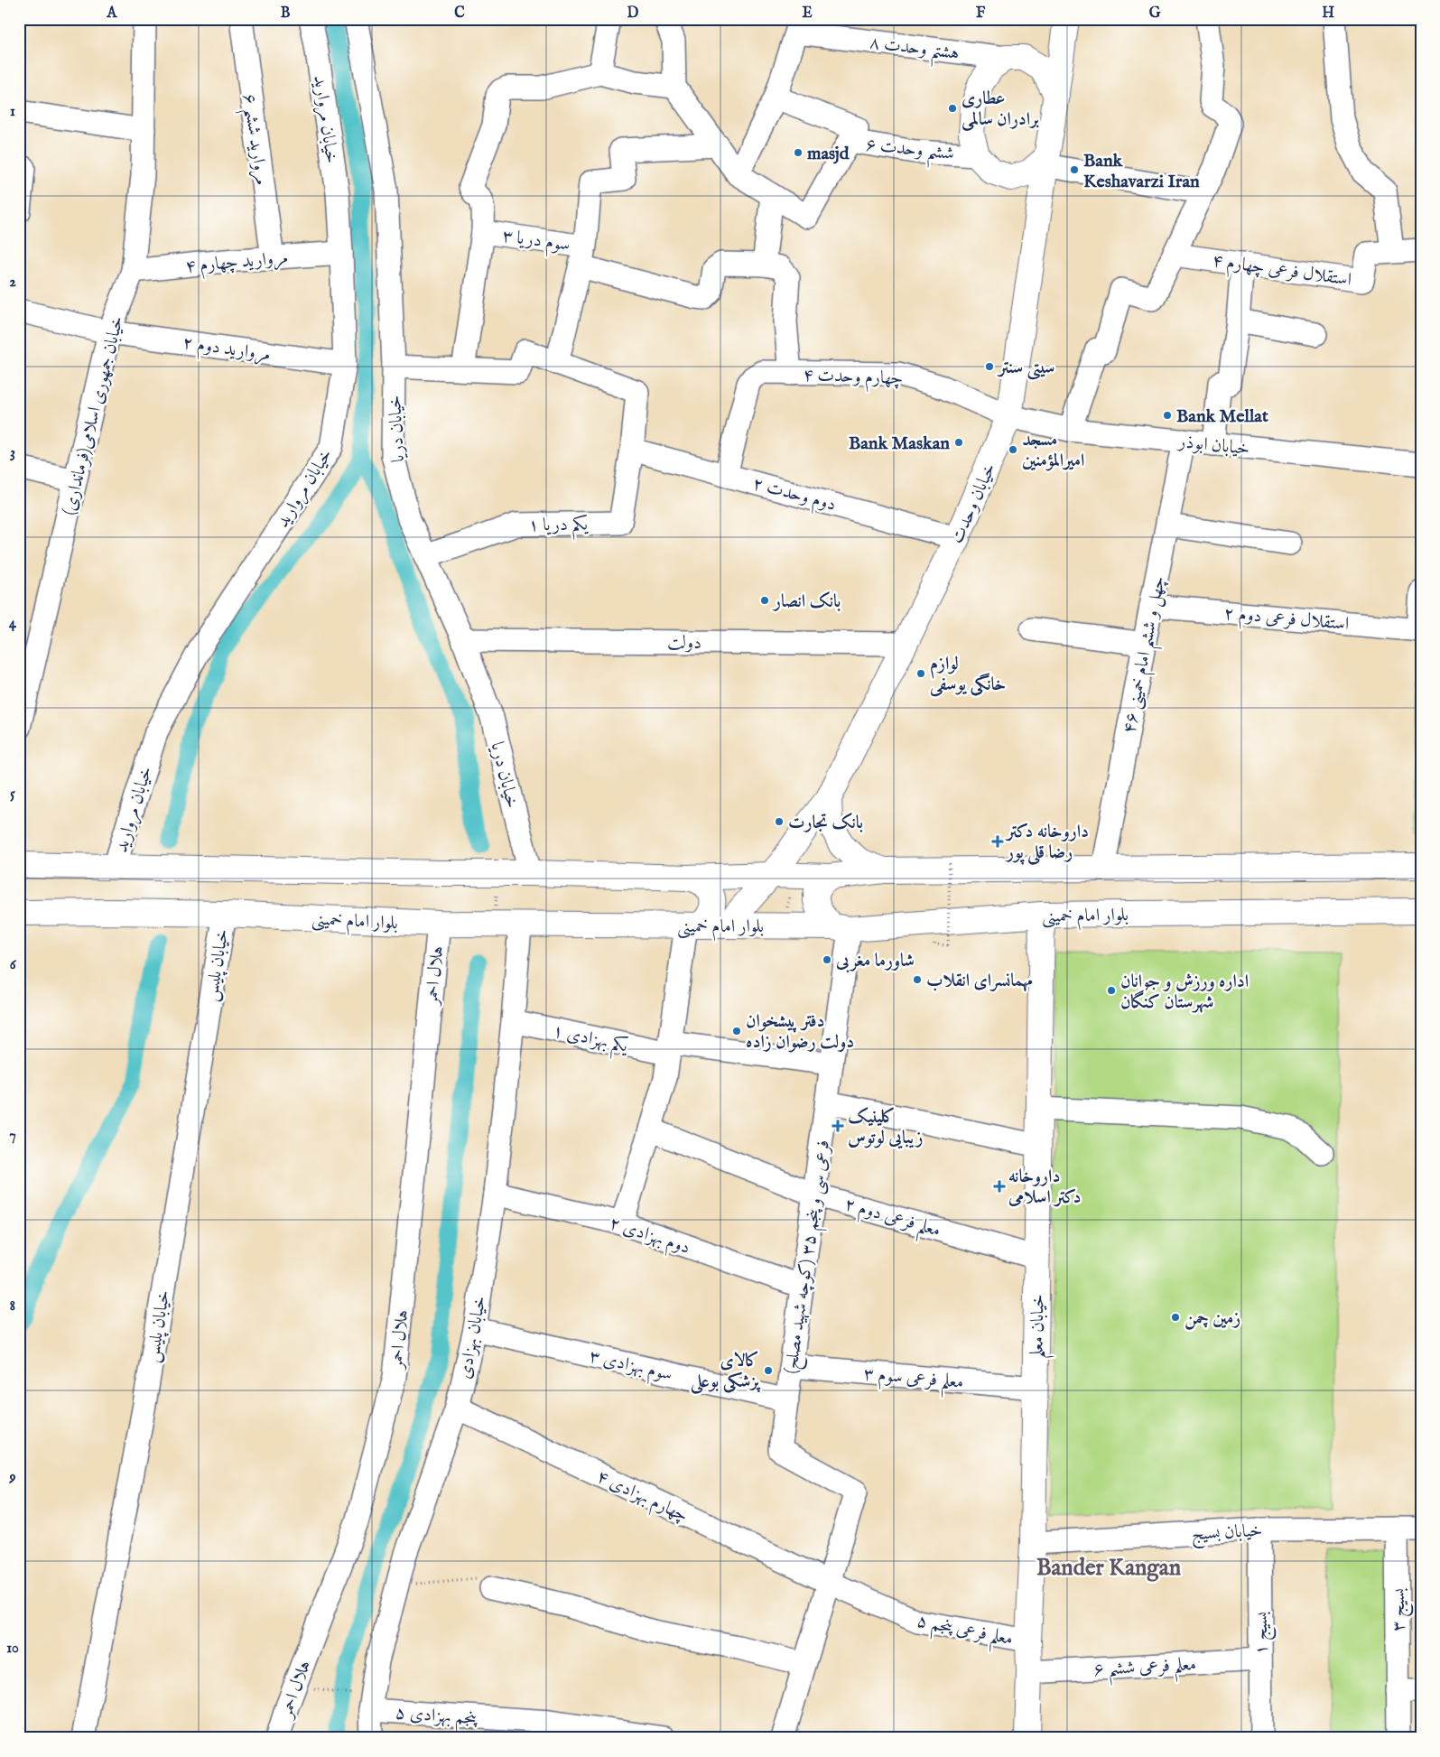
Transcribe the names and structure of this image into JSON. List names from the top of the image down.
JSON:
{
  "streets": {
    "main road": ["خیابان وحدت", "بلوار امام خمینی", "خیابان معلم"],
    "street": [
      "هشتم وحدت ۸",
      "خیابان مروارید",
      "مروارید ششم ۶",
      "ششم وحدت ۶",
      "سوم دریا ۳",
      "مروارید چهارم ۴",
      "استقلال فرعی چهارم ۴",
      "مروارید دوم ۲",
      "چهارم وحدت ۴",
      "خیابان جمهوری اسلامی(فرمانداری)",
      "خیابان دریا",
      "خیابان ابوذر",
      "دوم وحدت ۲",
      "یکم دریا ۱",
      "استقلال فرعی دوم ۲",
      "دولت",
      "چهل و ششم امام خمینی ۴۶",
      "خیابان پلیس",
      "هلال احمر",
      "یکم بهزادی ۱",
      "معلم فرعی دوم ۲",
      "دوم بهزادی ۲",
      "فرعی سی و پنجم ۳۵ (کوچه شهید مصلح)",
      "خیابان بهزادی",
      "سوم بهزادی ۳",
      "معلم فرعی سوم ۳",
      "چهارم بهزادی ۴",
      "خیابان بسیج",
      "بسیج ۳",
      "معلم فرعی پنجم ۵",
      "بسیج ۱",
      "معلم فرعی ششم ۶",
      "پنجم بهزادی ۵"
    ]
  },
  "crossings": [
    ["هشتم وحدت ۸", "ششم وحدت ۶"],
    ["هشتم وحدت ۸", "خیابان وحدت"],
    ["خیابان مروارید", "مروارید چهارم ۴"],
    ["خیابان مروارید", "مروارید دوم ۲"],
    ["مروارید ششم ۶", "مروارید چهارم ۴"],
    ["ششم وحدت ۶", "خیابان وحدت"],
    ["مروارید چهارم ۴", "خیابان جمهوری اسلامی(فرمانداری)"],
    ["مروارید دوم ۲", "خیابان جمهوری اسلامی(فرمانداری)"],
    ["چهارم وحدت ۴", "خیابان ابوذر"],
    ["چهارم وحدت ۴", "دوم وحدت ۲"],
    ["چهارم وحدت ۴", "خیابان وحدت"],
    ["خیابان دریا", "یکم دریا ۱"],
    ["خیابان دریا", "دولت"],
    ["خیابان ابوذر", "خیابان وحدت"],
    ["خیابان ابوذر", "چهل و ششم امام خمینی ۴۶"],
    ["دوم وحدت ۲", "خیابان وحدت"],
    ["دوم وحدت ۲", "یکم دریا ۱"],
    ["خیابان وحدت", "دولت"],
    ["خیابان وحدت", "بلوار امام خمینی"],
    ["استقلال فرعی دوم ۲", "چهل و ششم امام خمینی ۴۶"],
    ["بلوار امام خمینی", "خیابان پلیس"],
    ["بلوار امام خمینی", "هلال احمر"],
    ["بلوار امام خمینی", "فرعی سی و پنجم ۳۵ (کوچه شهید مصلح)"],
    ["بلوار امام خمینی", "خیابان معلم"],
    ["بلوار امام خمینی", "خیابان بهزادی"],
    ["یکم بهزادی ۱", "فرعی سی و پنجم ۳۵ (کوچه شهید مصلح)"],
    ["یکم بهزادی ۱", "خیابان بهزادی"],
    ["معلم فرعی دوم ۲", "فرعی سی و پنجم ۳۵ (کوچه شهید مصلح)"],
    ["معلم فرعی دوم ۲", "خیابان معلم"],
    ["دوم بهزادی ۲", "فرعی سی و پنجم ۳۵ (کوچه شهید مصلح)"],
    ["دوم بهزادی ۲", "خیابان بهزادی"],
    ["فرعی سی و پنجم ۳۵ (کوچه شهید مصلح)", "سوم بهزادی ۳"],
    ["فرعی سی و پنجم ۳۵ (کوچه شهید مصلح)", "معلم فرعی سوم ۳"],
    ["فرعی سی و پنجم ۳۵ (کوچه شهید مصلح)", "چهارم بهزادی ۴"],
    ["فرعی سی و پنجم ۳۵ (کوچه شهید مصلح)", "معلم فرعی پنجم ۵"],
    ["خیابان معلم", "معلم فرعی سوم ۳"],
    ["خیابان معلم", "خیابان بسیج"],
    ["خیابان معلم", "معلم فرعی پنجم ۵"],
    ["خیابان معلم", "معلم فرعی ششم ۶"],
    ["خیابان بهزادی", "سوم بهزادی ۳"],
    ["خیابان بهزادی", "چهارم بهزادی ۴"],
    ["خیابان بهزادی", "پنجم بهزادی ۵"],
    ["چهارم بهزادی ۴", "معلم فرعی پنجم ۵"],
    ["خیابان بسیج", "بسیج ۳"],
    ["خیابان بسیج", "بسیج ۱"],
    ["بسیج ۱", "معلم فرعی ششم ۶"]
  ],
  "districts": ["Bander Kangan"],
  "places": {
    "other": [
      "عطاری برادران سالمی",
      "masjd",
      "Bank Keshavarzi Iran",
      "سیتی سنتر",
      "Bank Mellat",
      "Bank Maskan",
      "مسجد امیرالمؤمنین",
      "بانک انصار",
      "لوازم خانگی یوسفی",
      "بانک تجارت",
      "شاورما مغربی",
      "مهمانسرای انقلاب",
      "اداره ورزش و جوانان شهرستان کنگان",
      "دفتر پیشخوان دولت رضوان زاده",
      "زمین چمن",
      "کالای پزشکی بوعلی"
    ],
    "health": ["داروخانه دکتر رضا قلی پور", "کلینیک زیبایی لوتوس", "داروخانه دکتر اسلامی"]
  },
  "grid": {
    "columns": [
      "A",
      "B",
      "C",
      "D",
      "E",
      "F",
      "G",
      "H"
    ],
    "rows": [
      "1",
      "2",
      "3",
      "4",
      "5",
      "6",
      "7",
      "8",
      "9",
      "10"
    ]
  }
}
